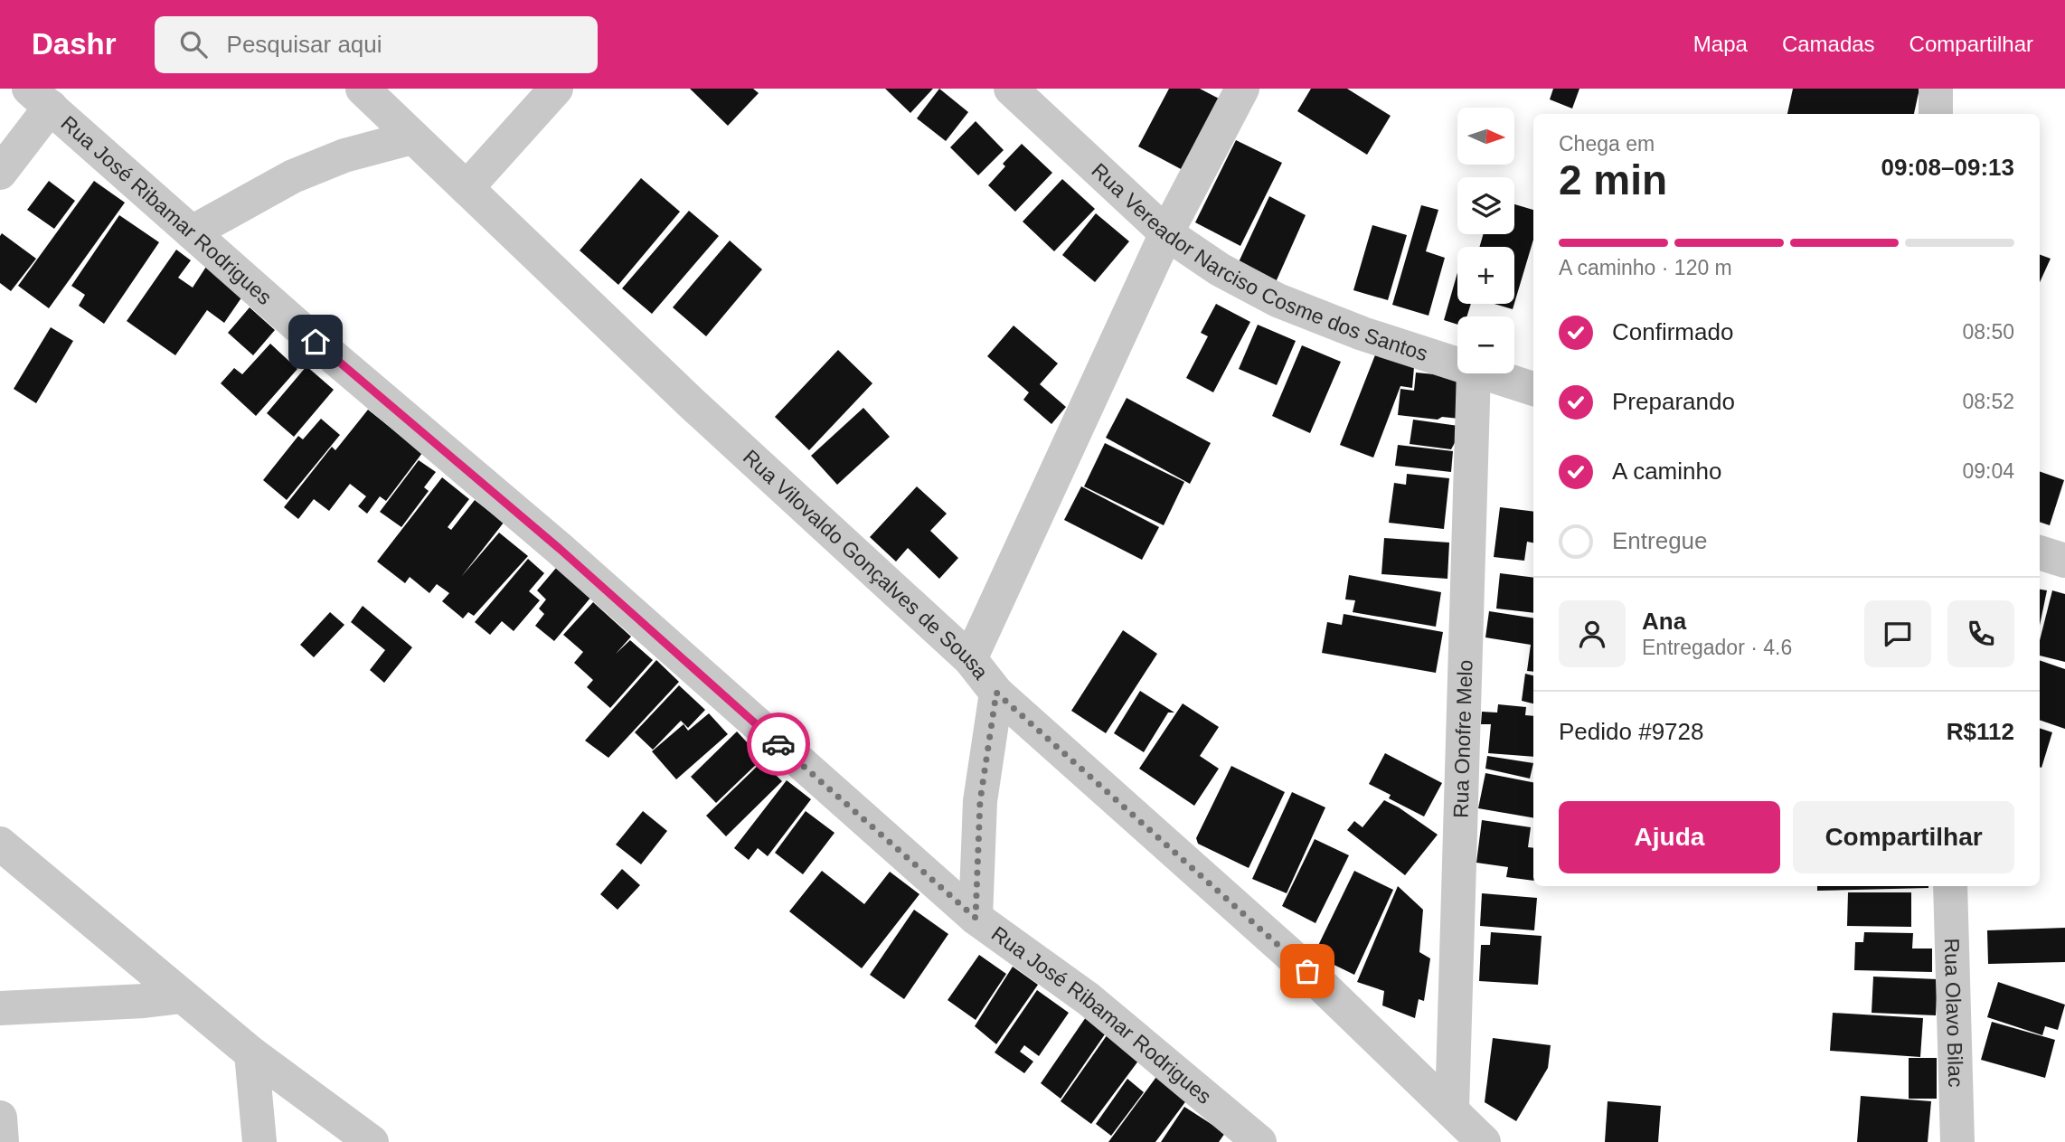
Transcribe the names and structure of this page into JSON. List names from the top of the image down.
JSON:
{
  "streets": {
    "street": [
      "Rua José Ribamar Rodrigues",
      "Rua Vereador Narciso Cosme dos Santos",
      "Rua Vilovaldo Gonçalves de Sousa",
      "Rua Onofre Melo",
      "Rua Olavo Bilac"
    ]
  },
  "crossings": [
    ["Rua Vilovaldo Gonçalves de Sousa", "Rua Onofre Melo"]
  ],
  "north": "right",
  "page": {
    "header": "Dashr",
    "search": "Pesquisar aqui",
    "nav": ["Mapa", "Camadas", "Compartilhar"],
    "map_buttons": ["+", "−"],
    "heading": ["2 min", "Chega em", "09:08–09:13"],
    "panel": [
      "Ana",
      "Entregador · 4.6",
      "Pedido #9728",
      "R$112"
    ],
    "bar": "A caminho · 120 m",
    "list": [
      ["Confirmado", "08:50"],
      ["Preparando", "08:52"],
      ["A caminho", "09:04"],
      "Entregue"
    ],
    "buttons": ["Ajuda", "Compartilhar"]
  }
}
